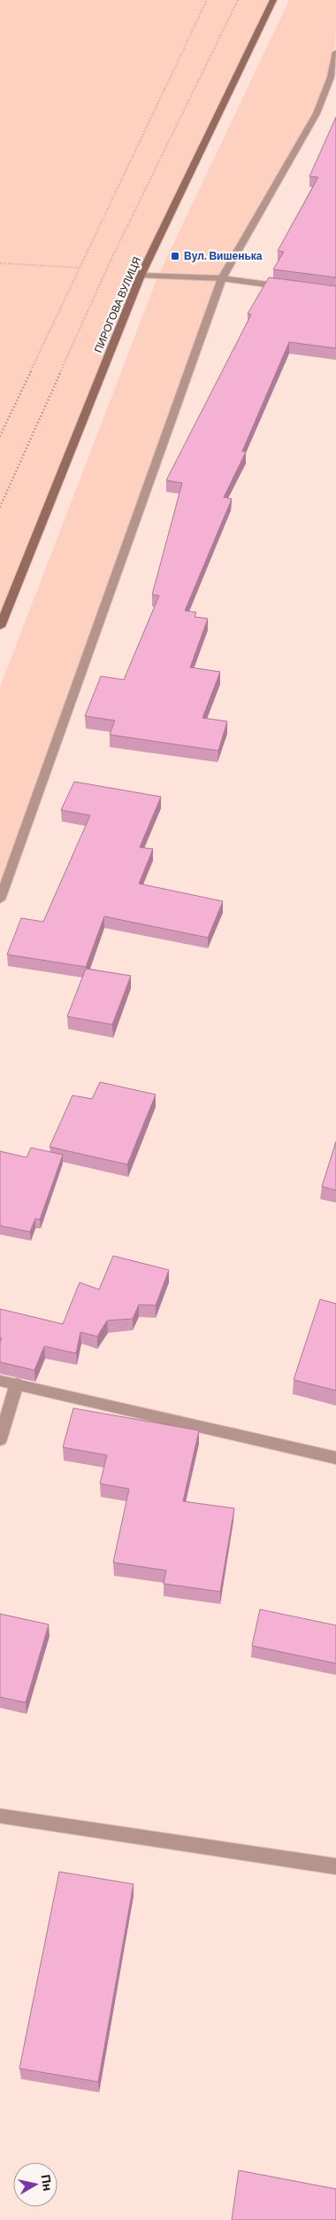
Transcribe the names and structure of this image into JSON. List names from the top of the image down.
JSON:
{
  "streets": {
    "main road": ["ПИРОГОВА ВУЛИЦЯ"]
  },
  "places": {
    "transit": ["Вул. Вишенька"]
  },
  "north": "right"
}
